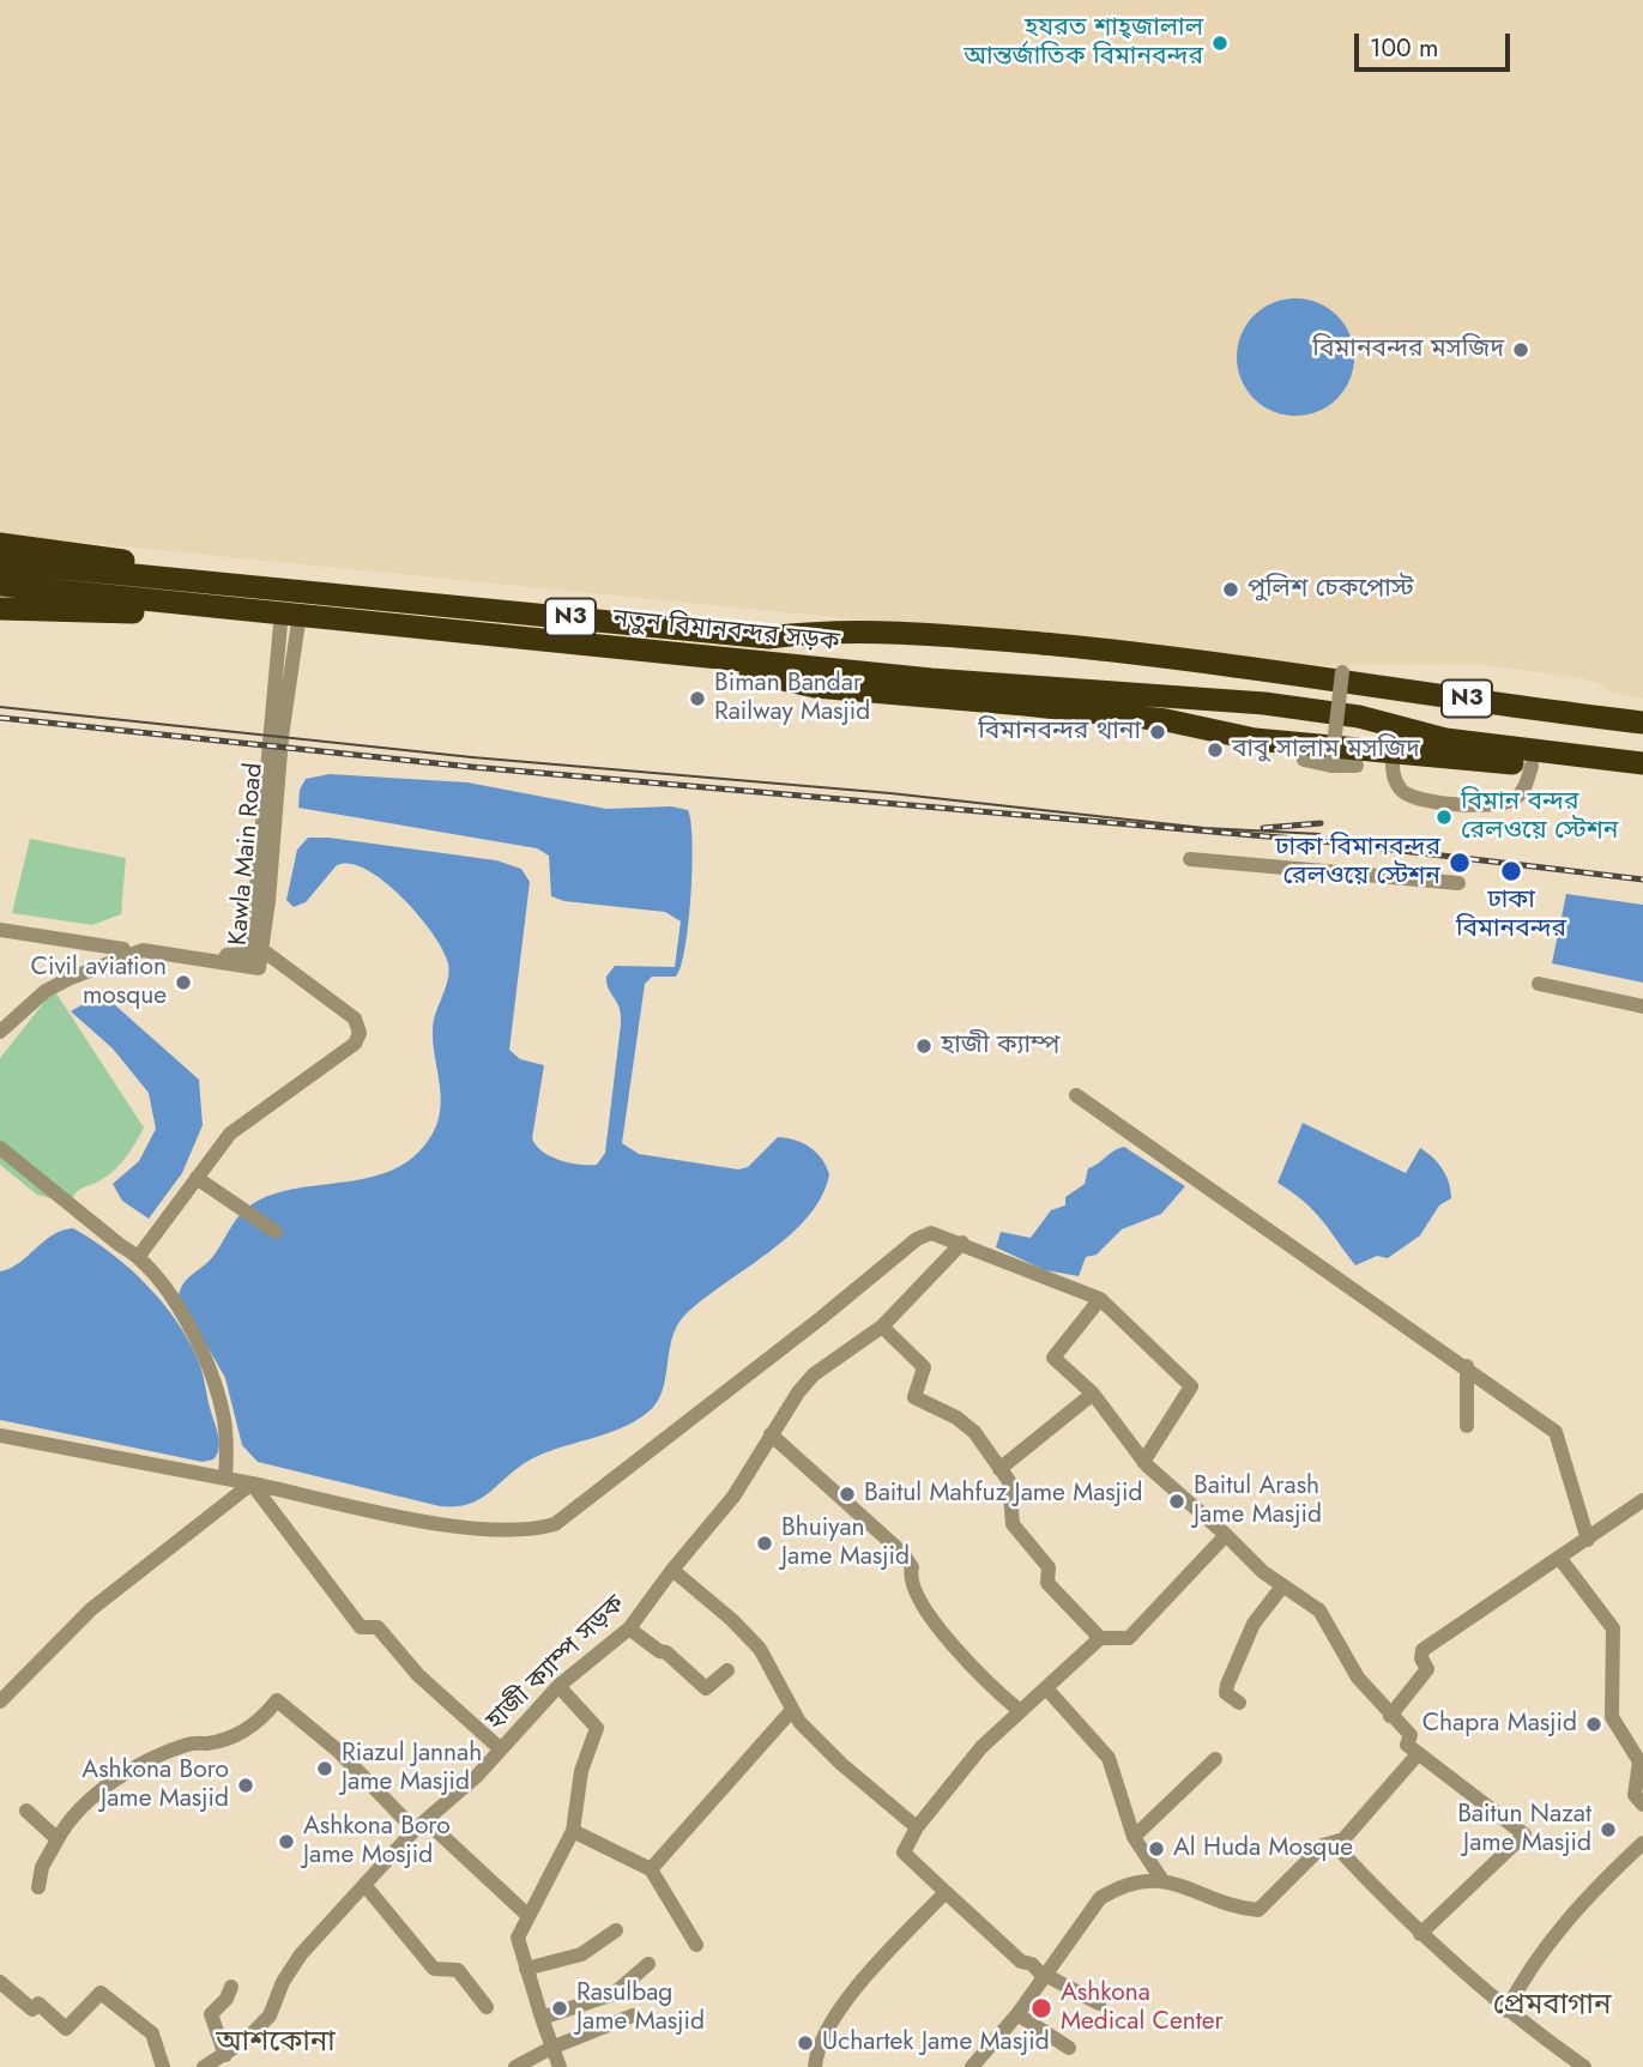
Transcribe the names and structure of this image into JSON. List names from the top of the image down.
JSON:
{
  "streets": {
    "highway": ["N3", "নতুন বিমানবন্দর সড়ক"],
    "street": ["Kawla Main Road", "হাজী ক্যাম্প সড়ক"]
  },
  "crossings": [
    ["N3", "নতুন বিমানবন্দর সড়ক"],
    ["নতুন বিমানবন্দর সড়ক", "Kawla Main Road"]
  ],
  "districts": ["প্রেমবাগান", "আশকোনা"],
  "places": [
    "হযরত শাহ্‌জালাল আন্তর্জাতিক বিমানবন্দর",
    "বিমানবন্দর মসজিদ",
    "পুলিশ চেকপোস্ট",
    "Biman Bandar Railway Masjid",
    "বিমানবন্দর থানা",
    "বাবু সালাম মসজিদ",
    "বিমান বন্দর রেলওয়ে স্টেশন",
    "ঢাকা বিমানবন্দর রেলওয়ে স্টেশন",
    "ঢাকা বিমানবন্দর",
    "Civil aviation mosque",
    "হাজী ক্যাম্প",
    "Baitul Mahfuz Jame Masjid",
    "Baitul Arash Jame Masjid",
    "Bhuiyan Jame Masjid",
    "Chapra Masjid",
    "Riazul Jannah Jame Masjid",
    "Ashkona Boro Jame Masjid",
    "Baitun Nazat Jame Masjid",
    "Ashkona Boro Jame Mosjid",
    "Al Huda Mosque",
    "Rasulbag Jame Masjid",
    "Ashkona Medical Center",
    "Uchartek Jame Masjid"
  ],
  "scale_bar": "100 m"
}
